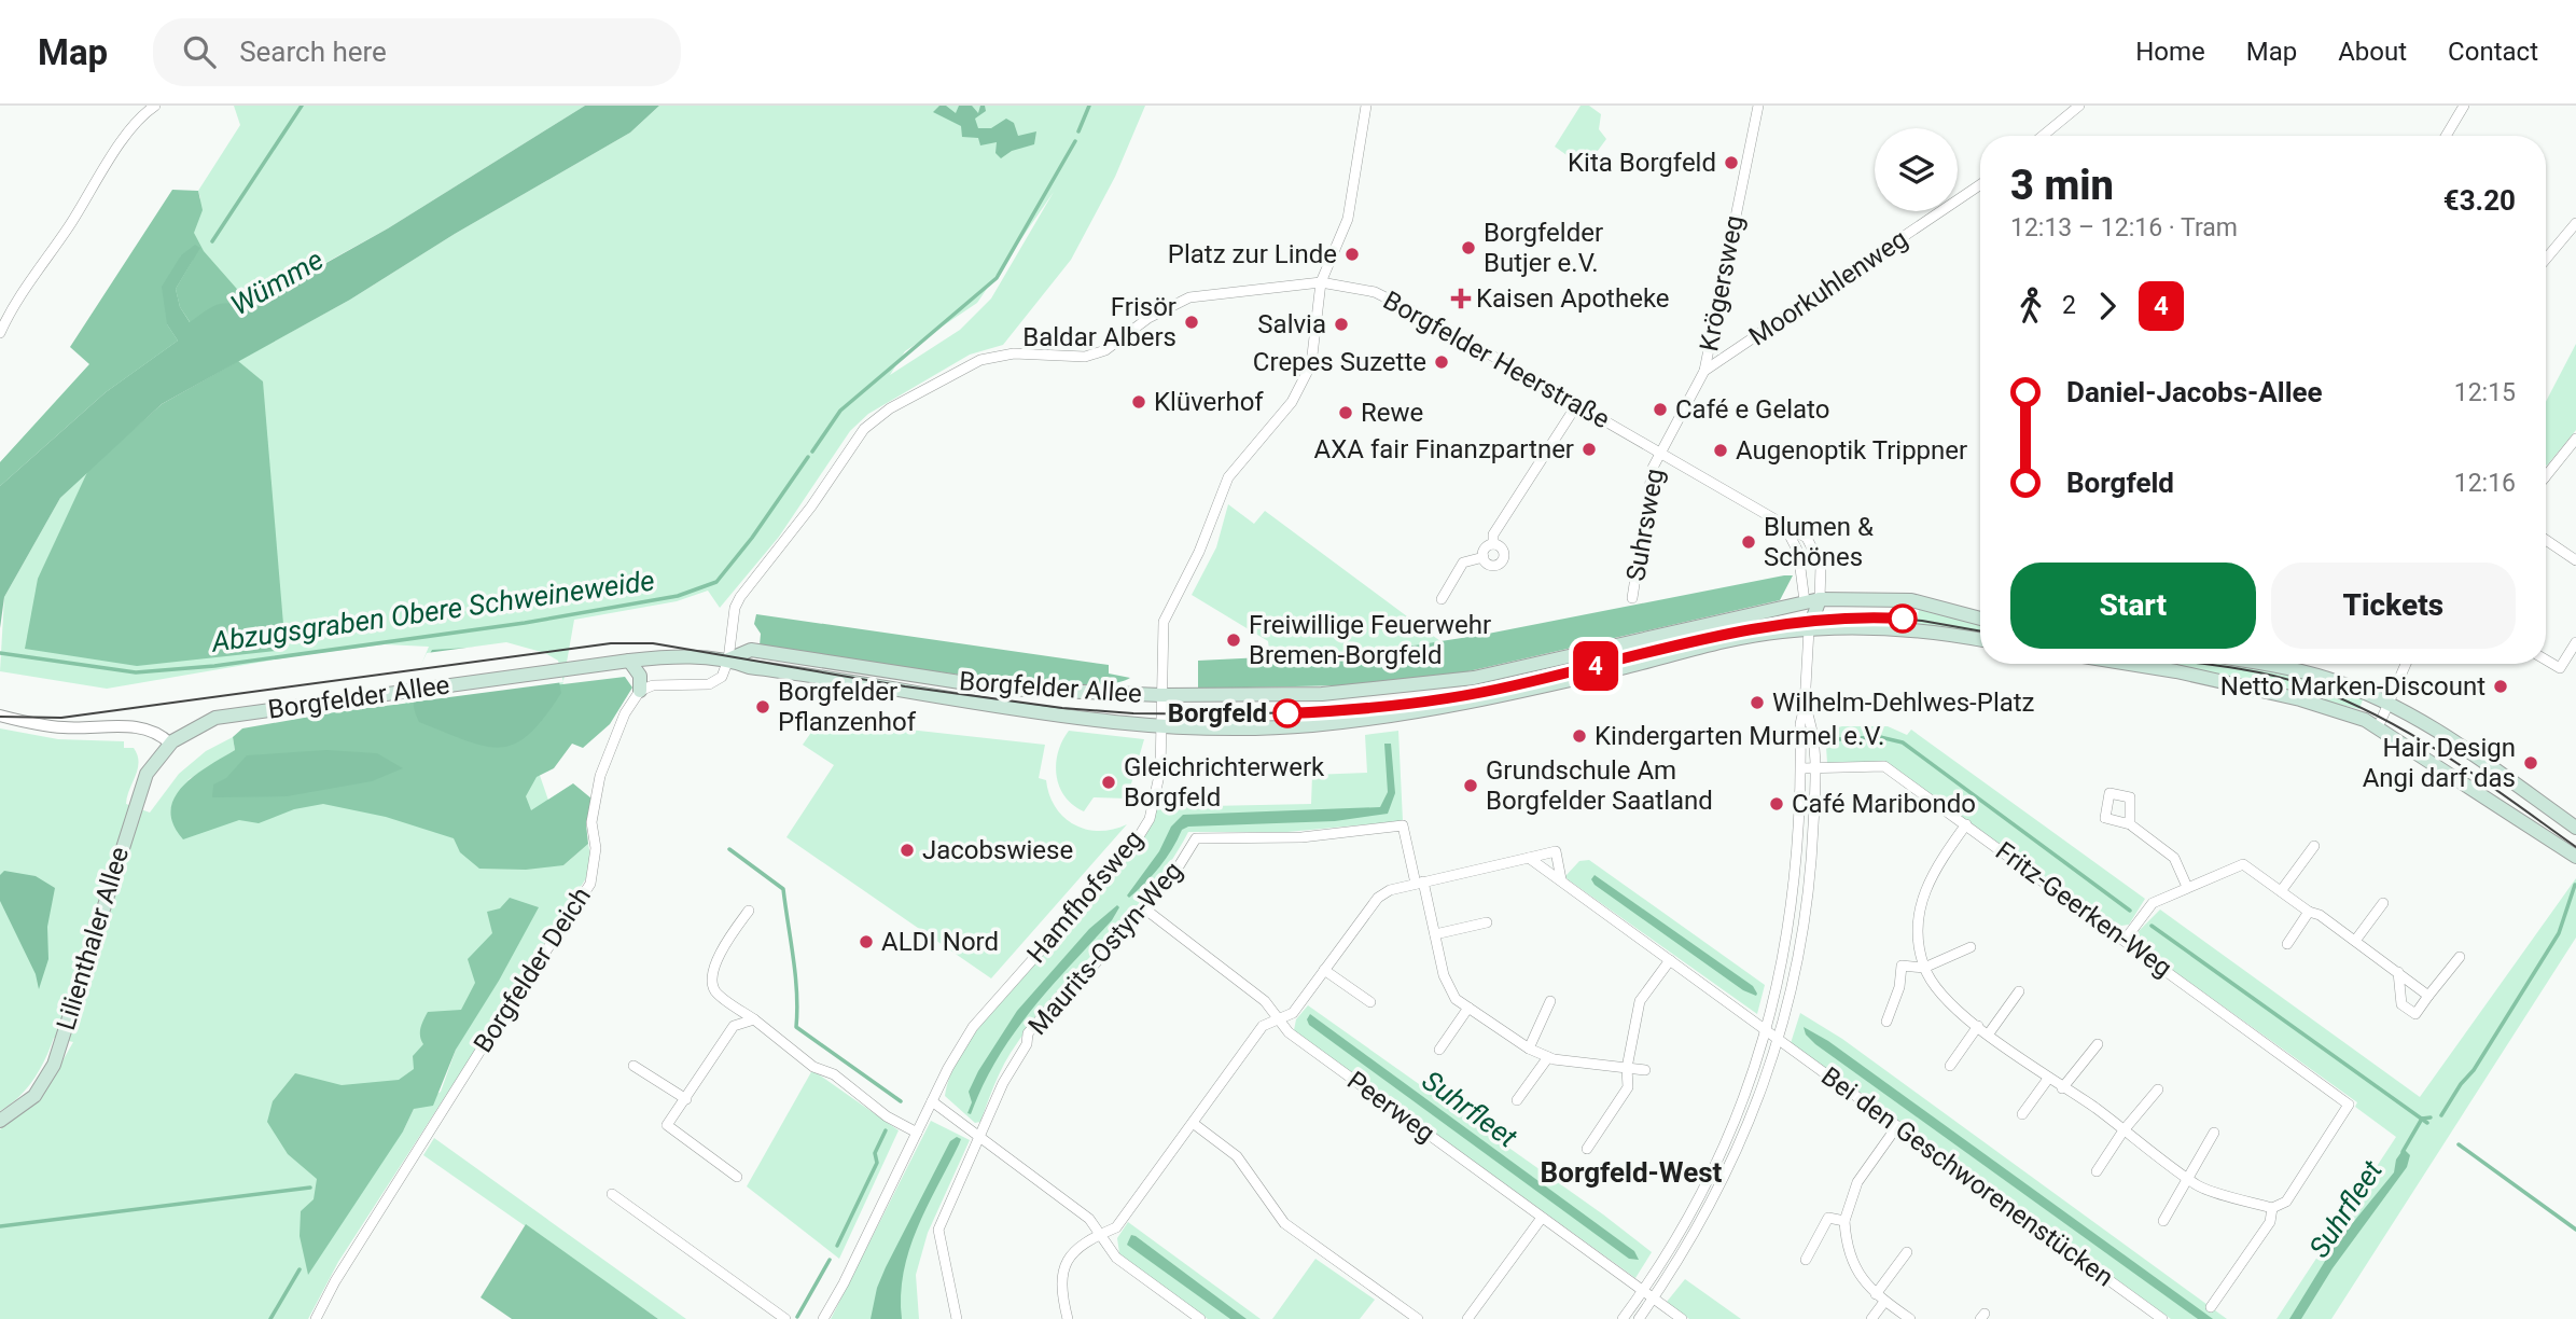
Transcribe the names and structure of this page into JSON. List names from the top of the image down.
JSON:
{
  "streets": {
    "main road": ["Borgfelder Allee", "Lilienthaler Allee"],
    "street": [
      "Krögersweg",
      "Moorkuhlenweg",
      "Borgfelder Heerstraße",
      "Suhrsweg",
      "Hamfhofsweg",
      "Fritz-Geerken-Weg",
      "Maurits-Ostyn-Weg",
      "Borgfelder Deich",
      "Peerweg",
      "Bei den Geschworenenstücken"
    ]
  },
  "crossings": [
    ["Krögersweg", "Moorkuhlenweg"],
    ["Krögersweg", "Borgfelder Heerstraße"],
    ["Krögersweg", "Suhrsweg"],
    ["Borgfelder Heerstraße", "Suhrsweg"],
    ["Borgfelder Heerstraße", "Borgfelder Allee"],
    ["Borgfelder Heerstraße", "Hamfhofsweg"],
    ["Borgfelder Allee", "Hamfhofsweg"],
    ["Borgfelder Allee", "Lilienthaler Allee"],
    ["Maurits-Ostyn-Weg", "Peerweg"]
  ],
  "districts": ["Borgfeld-West"],
  "water": ["Wümme", "Abzugsgraben Obere Schweineweide", "Suhrfleet"],
  "places": {
    "other": [
      "Kita Borgfeld",
      "Borgfelder Butjer e.V.",
      "Platz zur Linde",
      "Frisör Baldar Albers",
      "Salvia",
      "Crepes Suzette",
      "Klüverhof",
      "Café e Gelato",
      "Rewe",
      "AXA fair Finanzpartner",
      "Augenoptik Trippner",
      "Blumen & Schönes",
      "Freiwillige Feuerwehr Bremen-Borgfeld",
      "Netto Marken-Discount",
      "Wilhelm-Dehlwes-Platz",
      "Borgfelder Pflanzenhof",
      "Borgfeld",
      "Kindergarten Murmel e.V.",
      "Hair Design Angi darf das",
      "Gleichrichterwerk Borgfeld",
      "Grundschule Am Borgfelder Saatland",
      "Café Maribondo",
      "Jacobswiese",
      "ALDI Nord"
    ],
    "health": ["Kaisen Apotheke"]
  },
  "lines": ["tram line 4"],
  "page": {
    "header": "Map",
    "search": "Search here",
    "nav": [
      "Home",
      "Map",
      "About",
      "Contact"
    ],
    "on_map": "4",
    "heading": ["3 min", "12:13 – 12:16 · Tram", "€3.20"],
    "legs": ["2", "4"],
    "list": [
      {
        "name": "Daniel-Jacobs-Allee",
        "value": "12:15"
      },
      {
        "name": "Borgfeld",
        "value": "12:16"
      }
    ],
    "buttons": ["Start", "Tickets"]
  }
}
